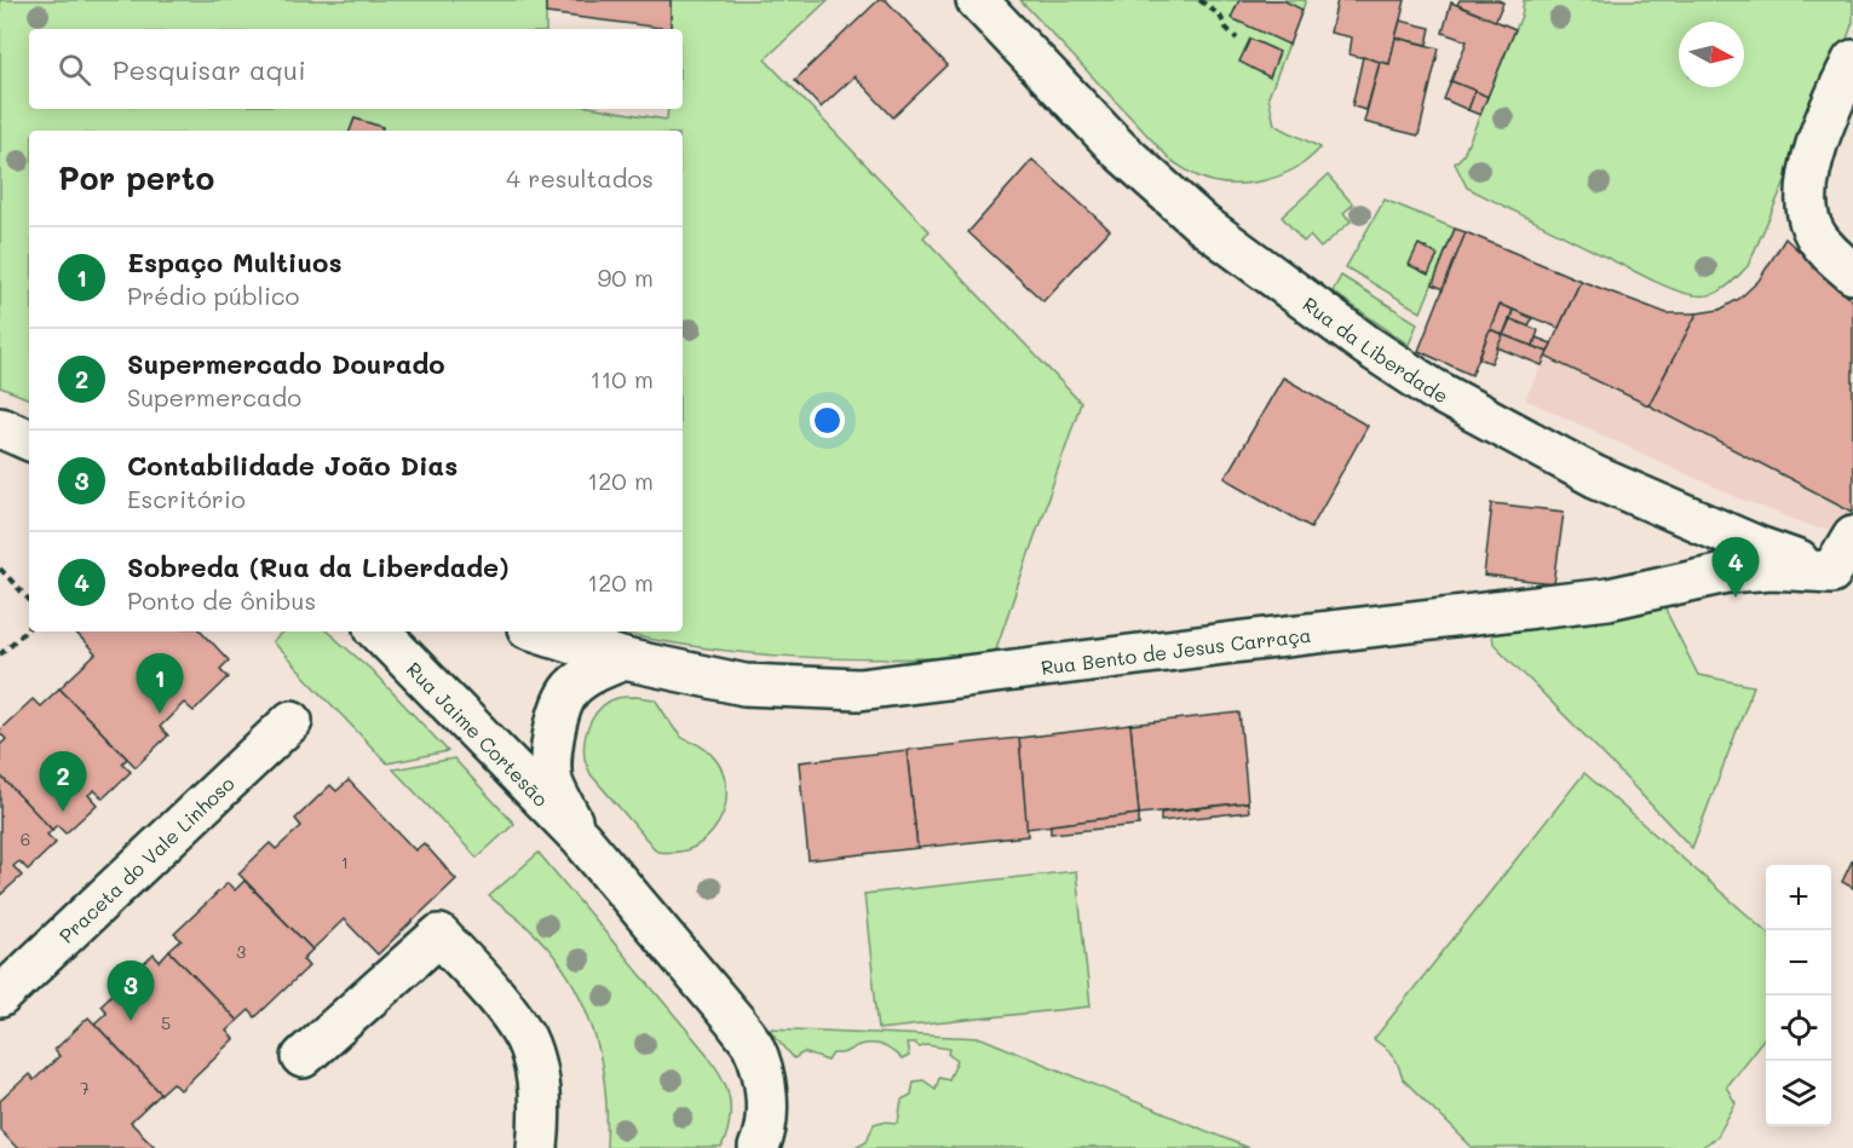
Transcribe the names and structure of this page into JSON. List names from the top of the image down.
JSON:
{
  "streets": {
    "street": [
      "Rua da Liberdade",
      "Rua Bento de Jesus Carraça",
      "Rua Jaime Cortesão",
      "Praceta do Vale Linhoso"
    ]
  },
  "crossings": [
    ["Rua da Liberdade", "Rua Bento de Jesus Carraça"],
    ["Rua Bento de Jesus Carraça", "Rua Jaime Cortesão"]
  ],
  "house_numbers": [
    "6",
    "1",
    "3",
    "5",
    "7"
  ],
  "north": "right",
  "page": {
    "search": "Pesquisar aqui",
    "heading": ["Por perto", "4 resultados"],
    "list": [
      {
        "mark": "1",
        "name": "Espaço Multiuos",
        "note": "Prédio público",
        "value": "90 m"
      },
      {
        "mark": "2",
        "name": "Supermercado Dourado",
        "note": "Supermercado",
        "value": "110 m"
      },
      {
        "mark": "3",
        "name": "Contabilidade João Dias",
        "note": "Escritório",
        "value": "120 m"
      },
      {
        "mark": "4",
        "name": "Sobreda (Rua da Liberdade)",
        "note": "Ponto de ônibus",
        "value": "120 m"
      }
    ],
    "pins": [
      "4",
      "1",
      "2",
      "3"
    ],
    "map_buttons": ["+", "−"]
  }
}
